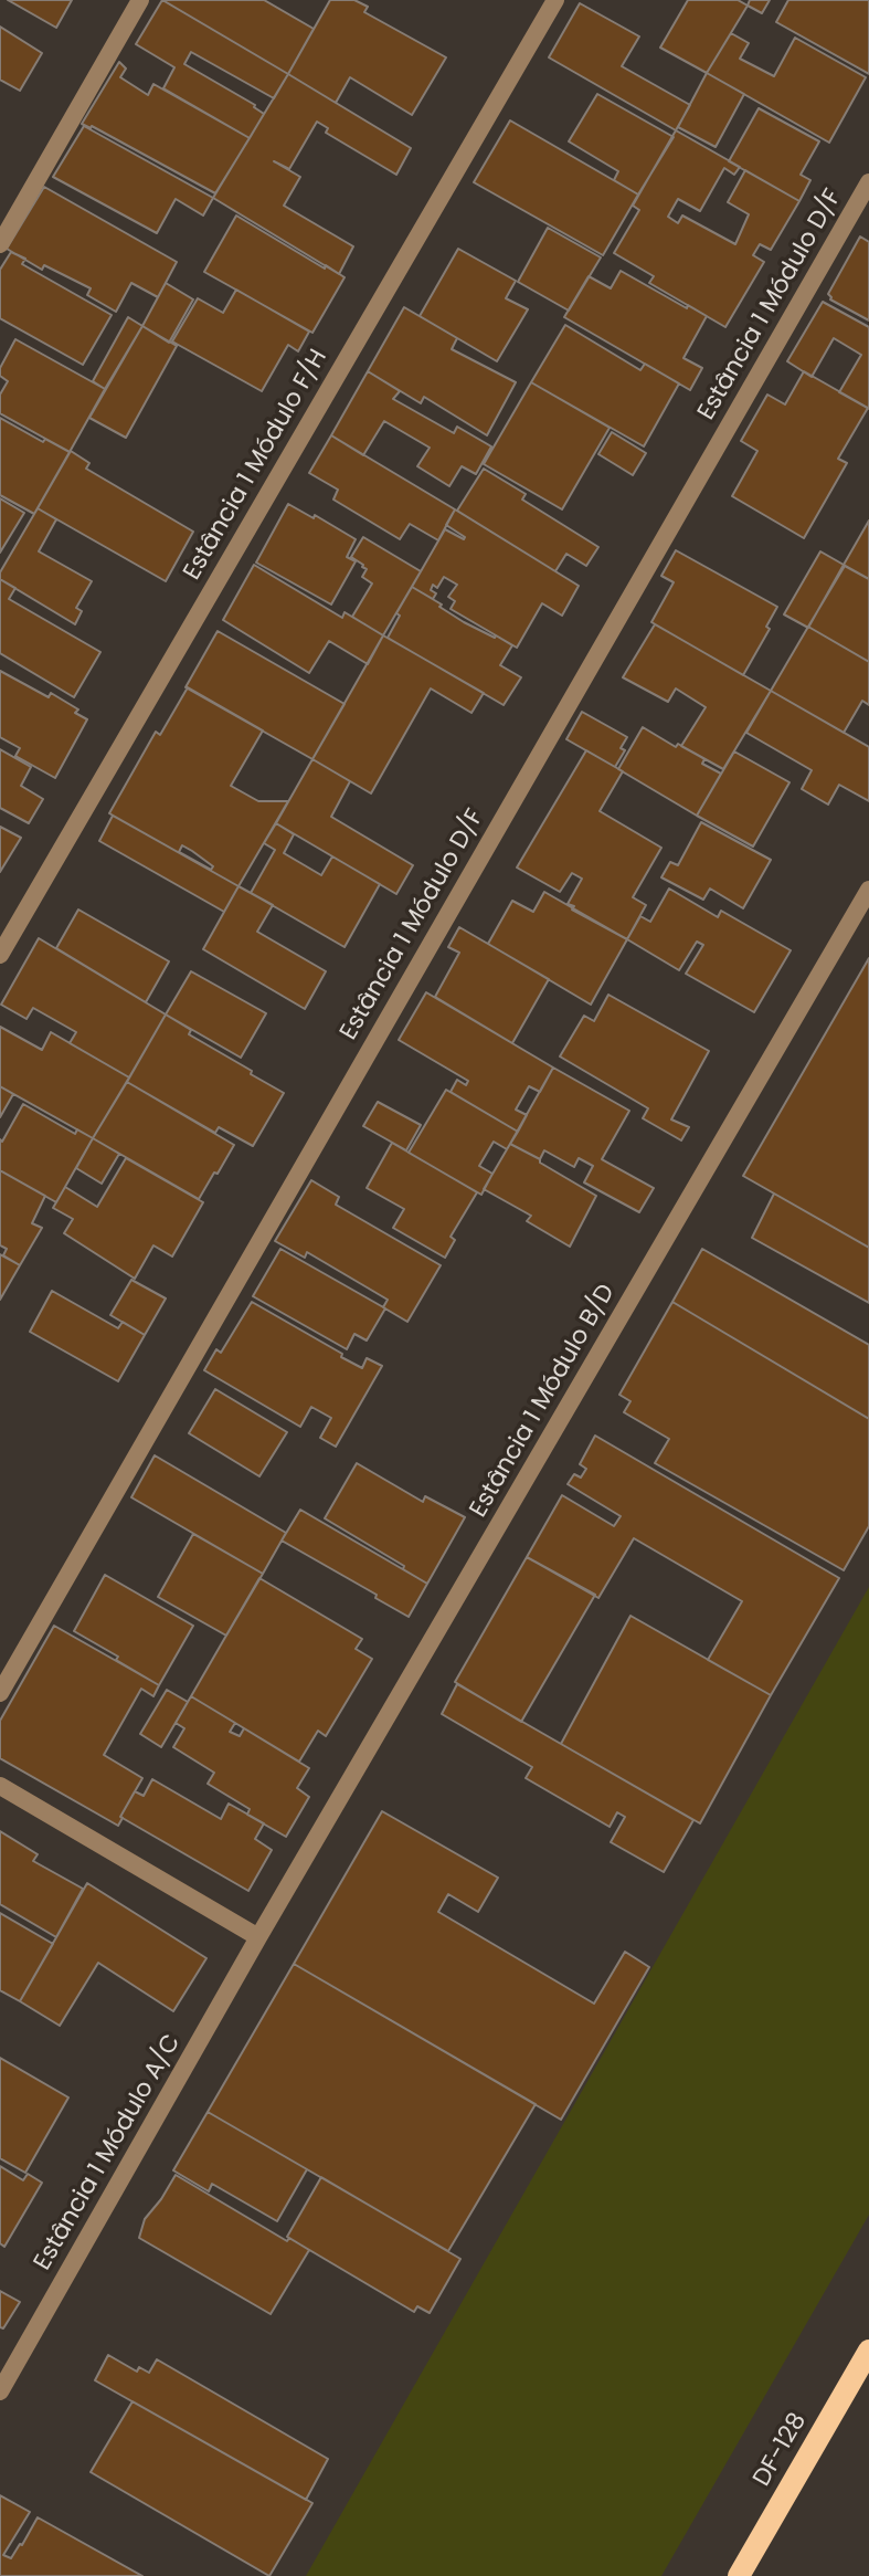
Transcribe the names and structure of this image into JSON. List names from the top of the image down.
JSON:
{
  "streets": {
    "main road": ["DF-128"],
    "street": [
      "Estância 1 Módulo D/F",
      "Estância 1 Módulo F/H",
      "Estância 1 Módulo B/D",
      "Estância 1 Módulo A/C"
    ]
  },
  "crossings": [
    ["Estância 1 Módulo B/D", "Estância 1 Módulo A/C"]
  ]
}
